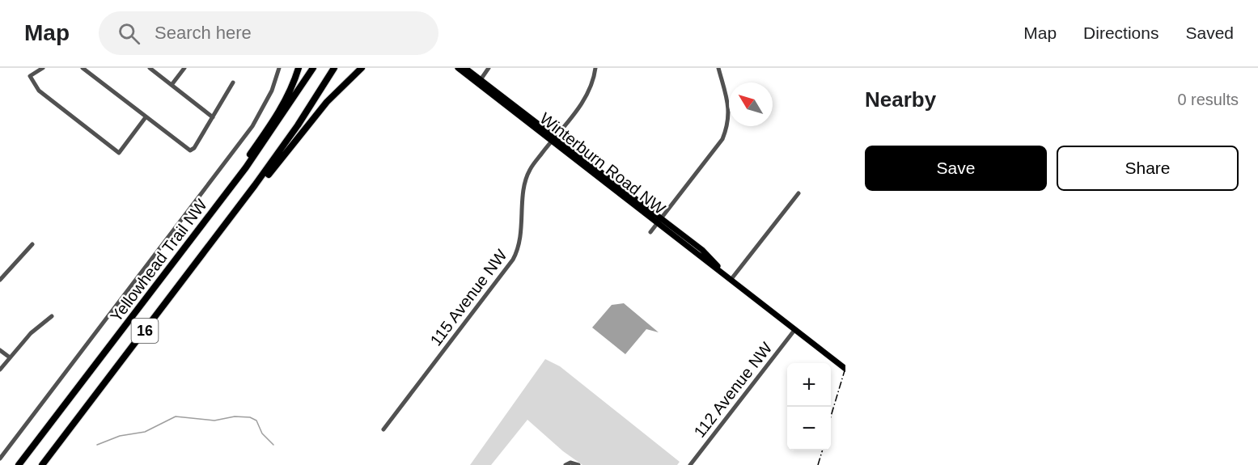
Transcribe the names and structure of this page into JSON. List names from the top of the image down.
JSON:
{
  "streets": {
    "highway": ["Yellowhead Trail NW", "16"],
    "main road": ["Winterburn Road NW"],
    "street": ["115 Avenue NW", "112 Avenue NW"]
  },
  "crossings": [
    ["Winterburn Road NW", "115 Avenue NW"],
    ["Winterburn Road NW", "112 Avenue NW"]
  ],
  "north": "top left",
  "page": {
    "header": "Map",
    "search": "Search here",
    "nav": ["Map", "Directions", "Saved"],
    "heading": ["Nearby", "0 results"],
    "buttons": ["Save", "Share"],
    "map_buttons": ["+", "−"]
  }
}
